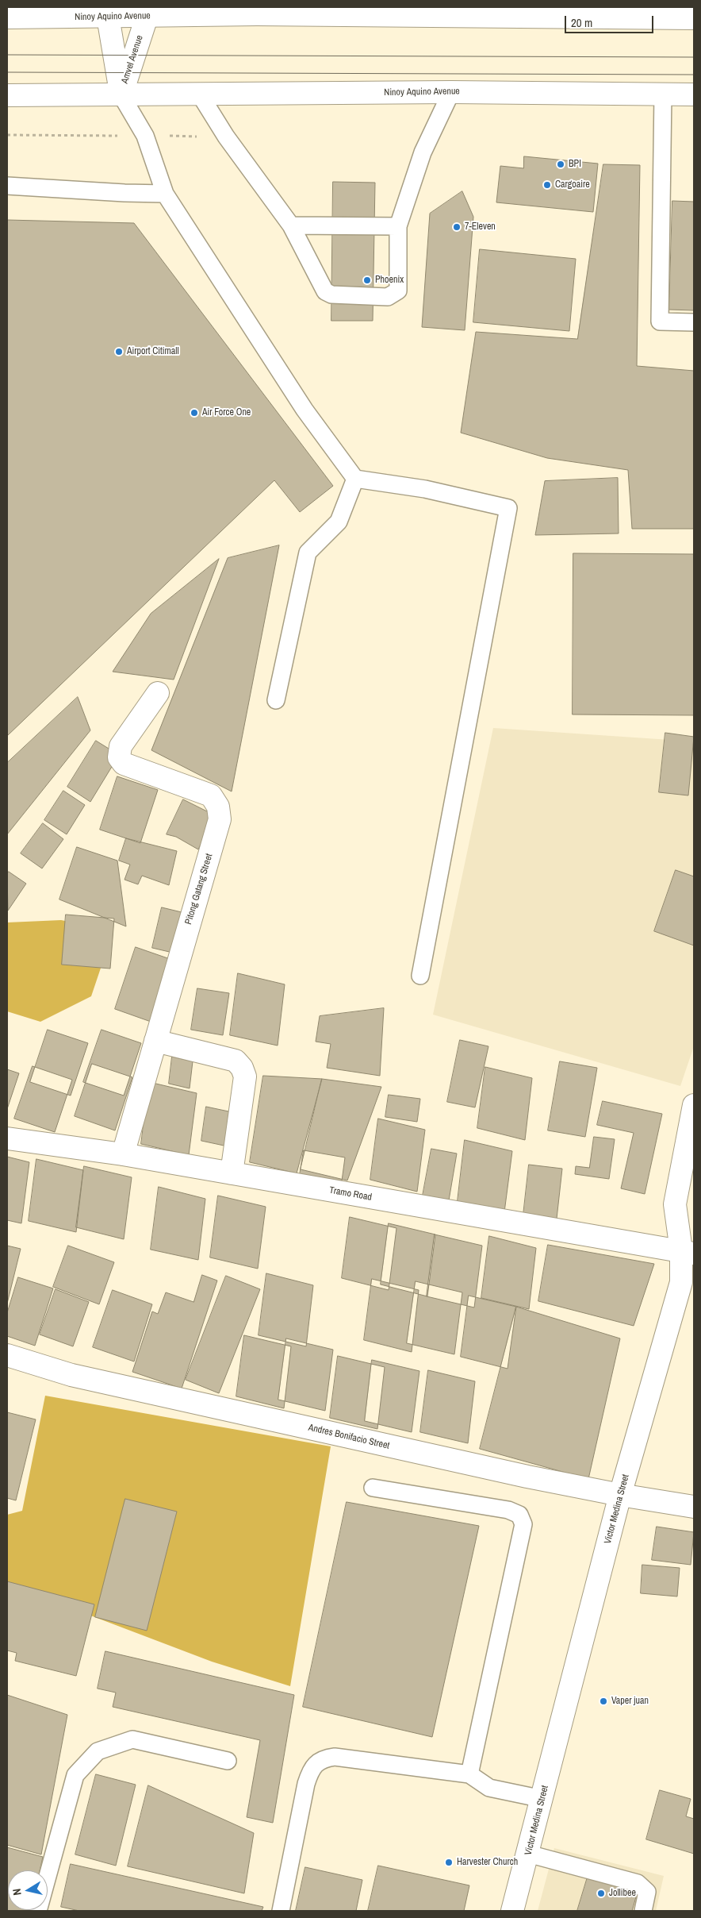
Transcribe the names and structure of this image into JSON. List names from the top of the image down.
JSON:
{
  "streets": {
    "main road": [
      "Ninoy Aquino Avenue",
      "Amvel Avenue",
      "Pitong Gatang Street",
      "Tramo Road",
      "Andres Bonifacio Street",
      "Victor Medina Street"
    ]
  },
  "crossings": [
    ["Ninoy Aquino Avenue", "Amvel Avenue"],
    ["Pitong Gatang Street", "Tramo Road"],
    ["Tramo Road", "Victor Medina Street"],
    ["Andres Bonifacio Street", "Victor Medina Street"]
  ],
  "places": [
    "BPI",
    "Cargoaire",
    "7-Eleven",
    "Phoenix",
    "Airport Citimall",
    "Air Force One",
    "Vaper juan",
    "Harvester Church",
    "Jollibee"
  ],
  "scale_bar": "20 m",
  "north": "left"
}
